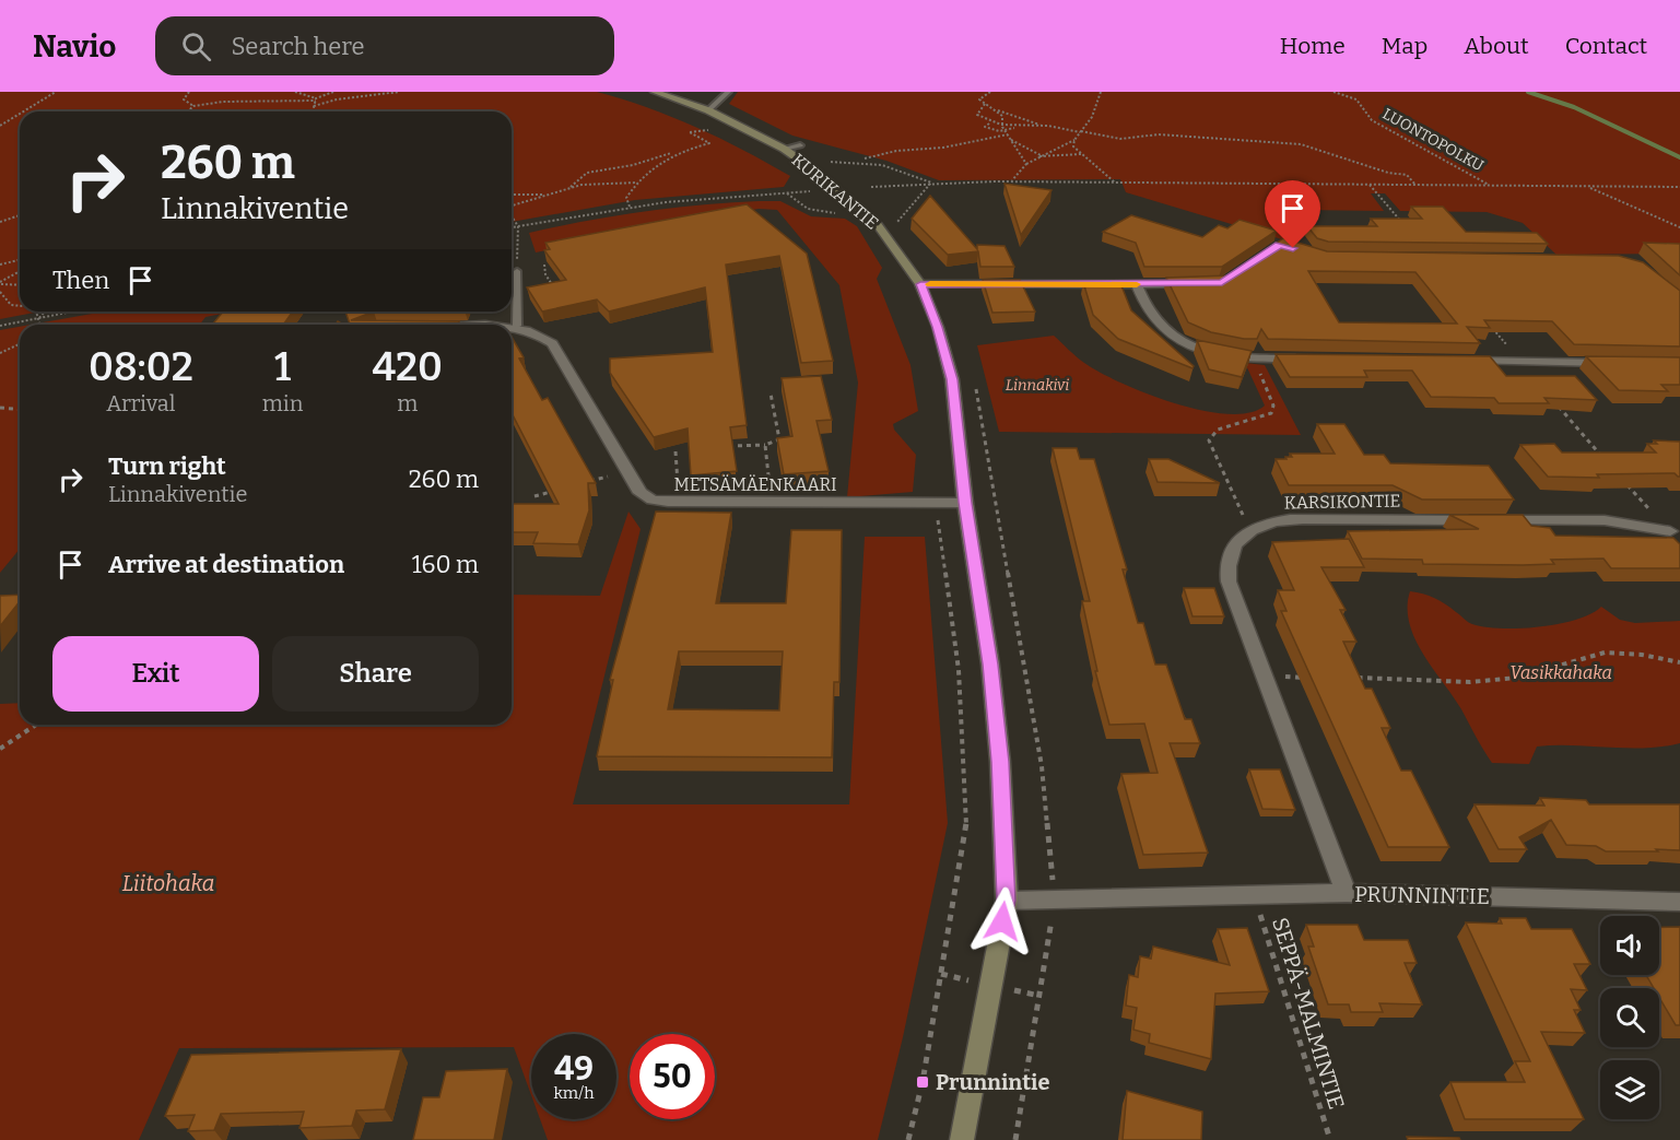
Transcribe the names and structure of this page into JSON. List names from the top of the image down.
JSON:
{
  "streets": {
    "main road": ["KURIKANTIE"],
    "street": ["METSÄMÄENKAARI", "KARSIKONTIE", "PRUNNINTIE"],
    "path": ["LUONTOPOLKU", "SEPPÄ-MALMINTIE"]
  },
  "crossings": [
    ["KURIKANTIE", "METSÄMÄENKAARI"],
    ["KURIKANTIE", "PRUNNINTIE"],
    ["PRUNNINTIE", "SEPPÄ-MALMINTIE"]
  ],
  "parks": ["Linnakivi", "Vasikkahaka", "Liitohaka"],
  "places": {
    "transit": ["Prunnintie"]
  },
  "page": {
    "header": "Navio",
    "search": "Search here",
    "nav": [
      "Home",
      "Map",
      "About",
      "Contact"
    ],
    "turn": ["260 m", "Linnakiventie"],
    "then": "Then",
    "eta": [
      "08:02",
      "Arrival",
      "1",
      "min",
      "420",
      "m"
    ],
    "list": [
      {
        "name": "Turn right",
        "note": "Linnakiventie",
        "value": "260 m"
      },
      {
        "name": "Arrive at destination",
        "value": "160 m"
      }
    ],
    "buttons": ["Exit", "Share"],
    "speed": "49 km/h",
    "limit": "50"
  }
}
